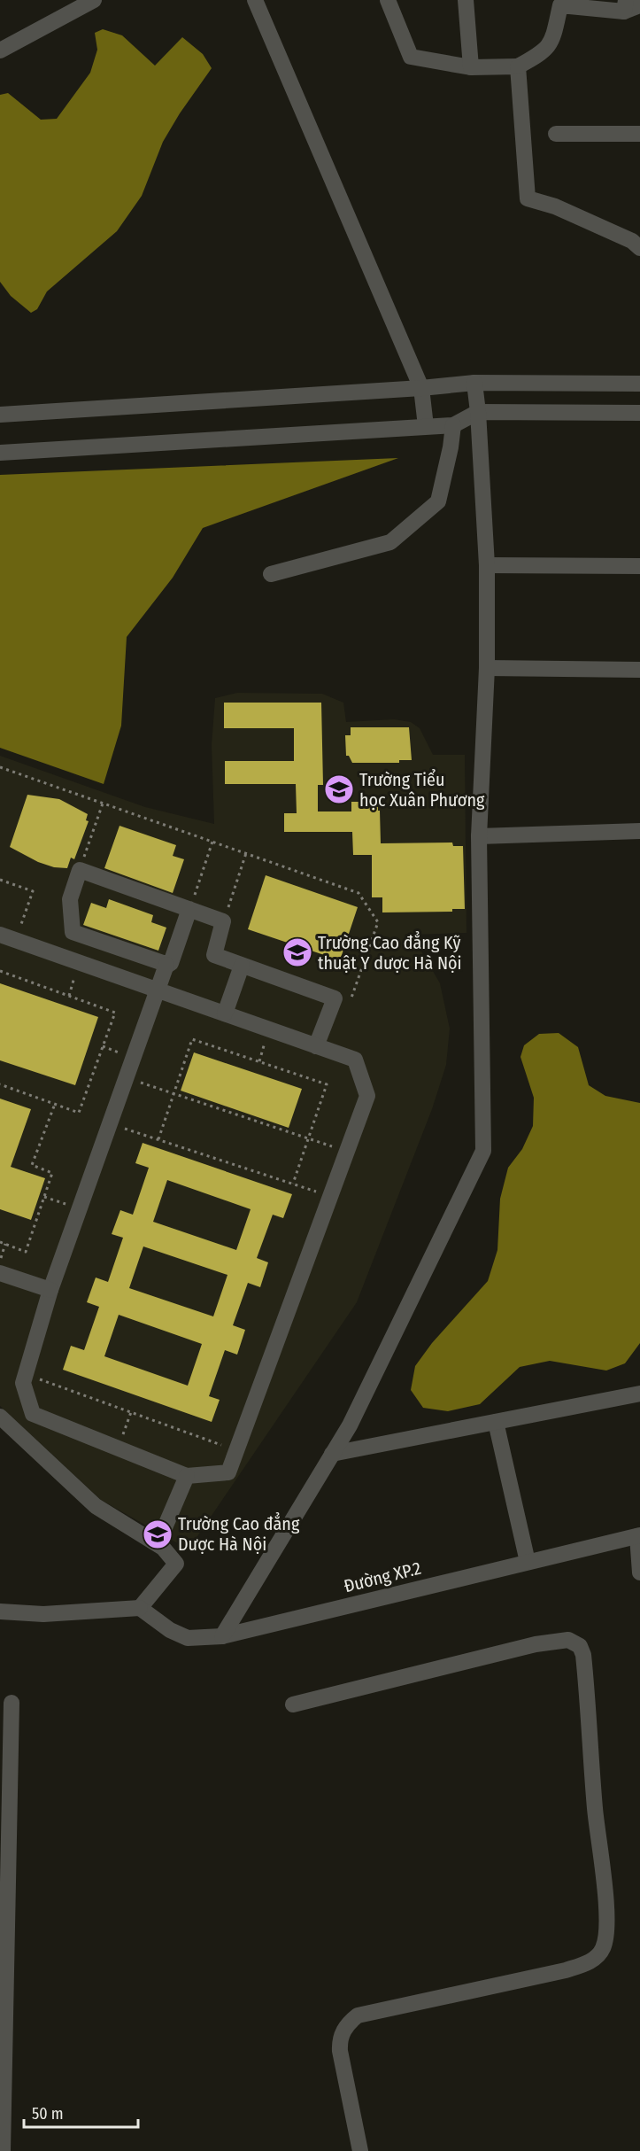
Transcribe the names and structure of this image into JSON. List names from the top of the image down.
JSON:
{
  "streets": {
    "street": ["Đường XP.2"]
  },
  "places": {
    "school or university": ["Trường Tiểu học Xuân Phương", "Trường Cao đẳng Kỹ thuật Y dược Hà Nội", "Trường Cao đẳng Dược Hà Nội"]
  },
  "scale_bar": "50 m"
}
